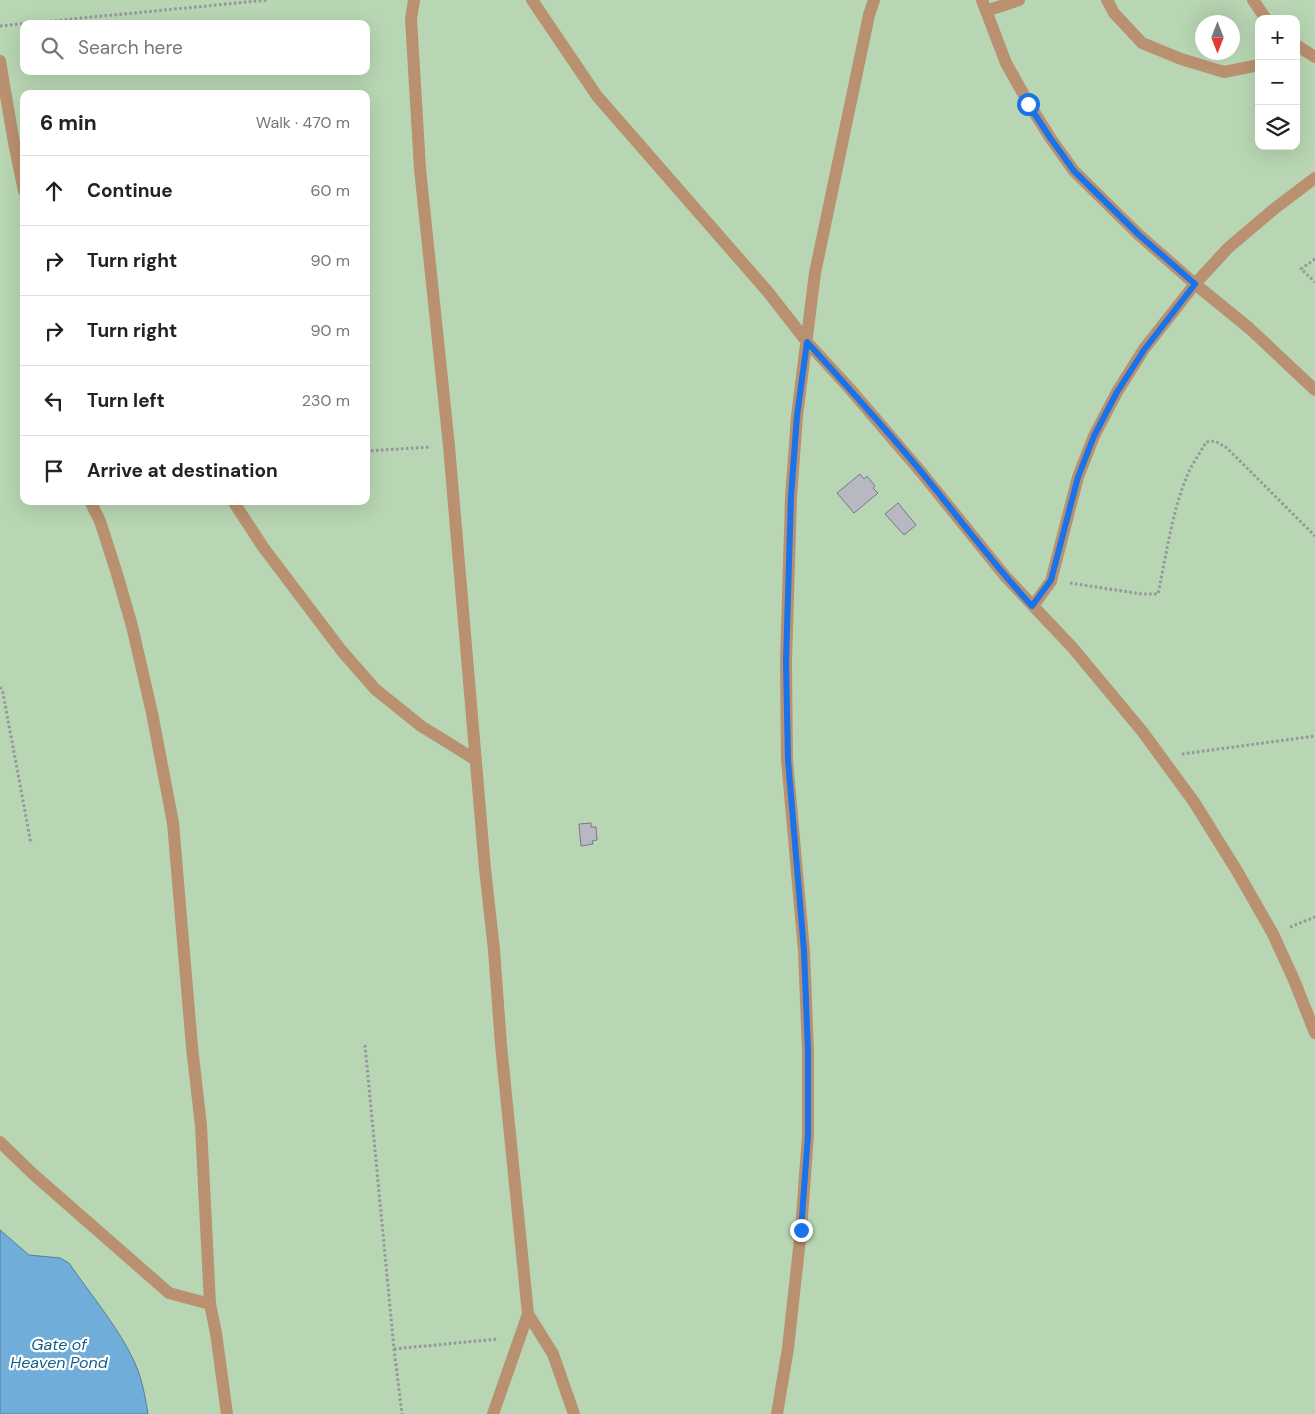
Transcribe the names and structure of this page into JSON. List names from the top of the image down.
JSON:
{
  "water": ["Gate of Heaven Pond"],
  "north": "bottom",
  "page": {
    "map_buttons": ["+", "−"],
    "search": "Search here",
    "heading": ["6 min", "Walk · 470 m"],
    "list": [
      ["Continue", "60 m"],
      ["Turn right", "90 m"],
      ["Turn right", "90 m"],
      ["Turn left", "230 m"],
      "Arrive at destination"
    ]
  }
}
